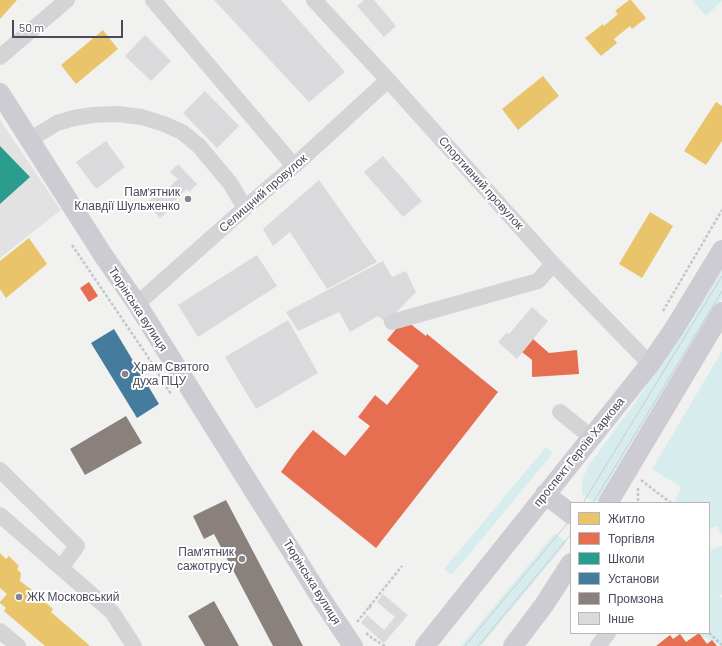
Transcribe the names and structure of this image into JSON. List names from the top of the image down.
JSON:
{
  "streets": {
    "main road": ["Тюрінська вулиця", "проспект Героїв Харкова"],
    "street": ["Спортивний провулок", "Селищний провулок"]
  },
  "crossings": [
    ["Спортивний провулок", "Селищний провулок"],
    ["Спортивний провулок", "проспект Героїв Харкова"],
    ["Селищний провулок", "Тюрінська вулиця"]
  ],
  "places": [
    "Пам'ятник Клавдії Шульженко",
    "Храм Святого духа ПЦУ",
    "Пам'ятник сажотрусу",
    "ЖК Московський"
  ],
  "legend": [
    "Житло",
    "Торгівля",
    "Школи",
    "Установи",
    "Промзона",
    "Інше"
  ],
  "scale_bar": "50 m"
}
